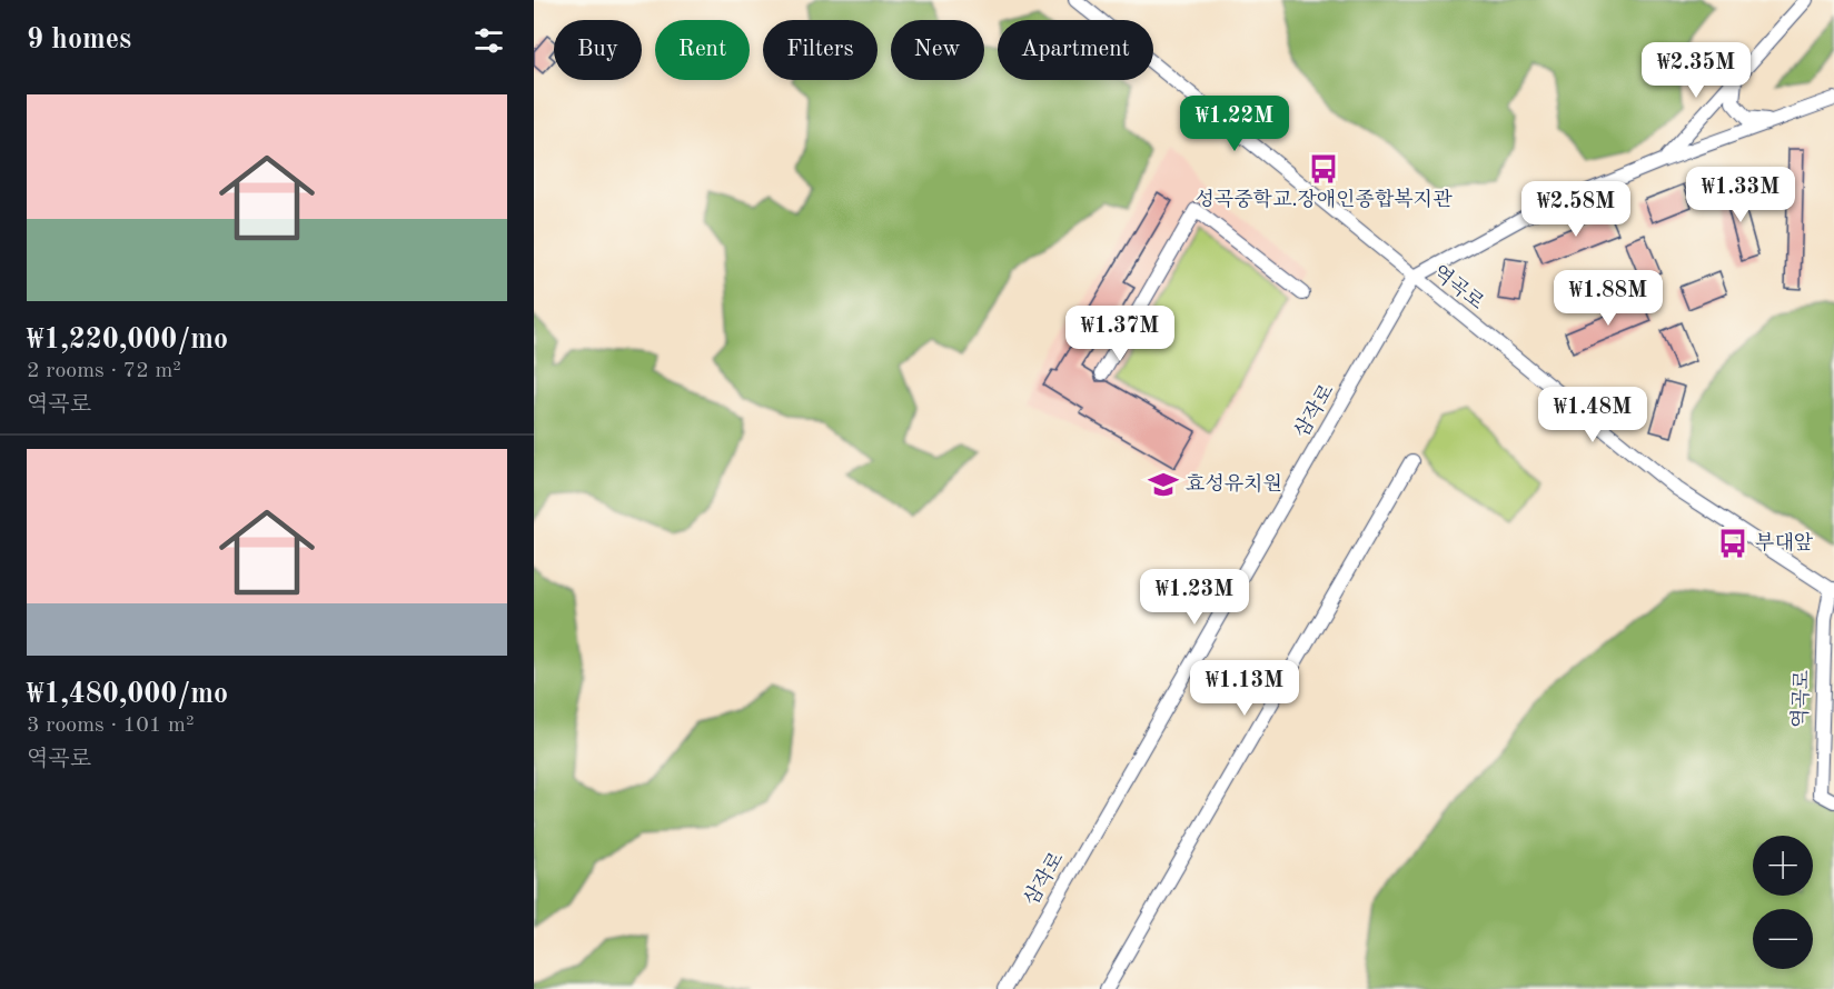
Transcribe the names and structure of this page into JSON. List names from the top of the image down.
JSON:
{
  "streets": {
    "street": ["역곡로", "삼작로"]
  },
  "crossings": [
    ["역곡로", "삼작로"]
  ],
  "places": {
    "bus stop": ["성곡중학교.장애인종합복지관", "부대앞"],
    "school or university": ["효성유치원"]
  },
  "page": {
    "heading": "9 homes",
    "chip": [
      "Buy",
      "Rent",
      "Filters",
      "New",
      "Apartment"
    ],
    "price": [
      "₩2.35M",
      "₩1.22M",
      "₩1.33M",
      "₩2.58M",
      "₩1.88M",
      "₩1.37M",
      "₩1.48M",
      "₩1.23M",
      "₩1.13M"
    ],
    "list": [
      {
        "name": "₩1,220,000/mo",
        "note": "2 rooms · 72 m² · 역곡로"
      },
      {
        "name": "₩1,480,000/mo",
        "note": "3 rooms · 101 m² · 역곡로"
      }
    ],
    "map_buttons": ["+", "−"]
  }
}
